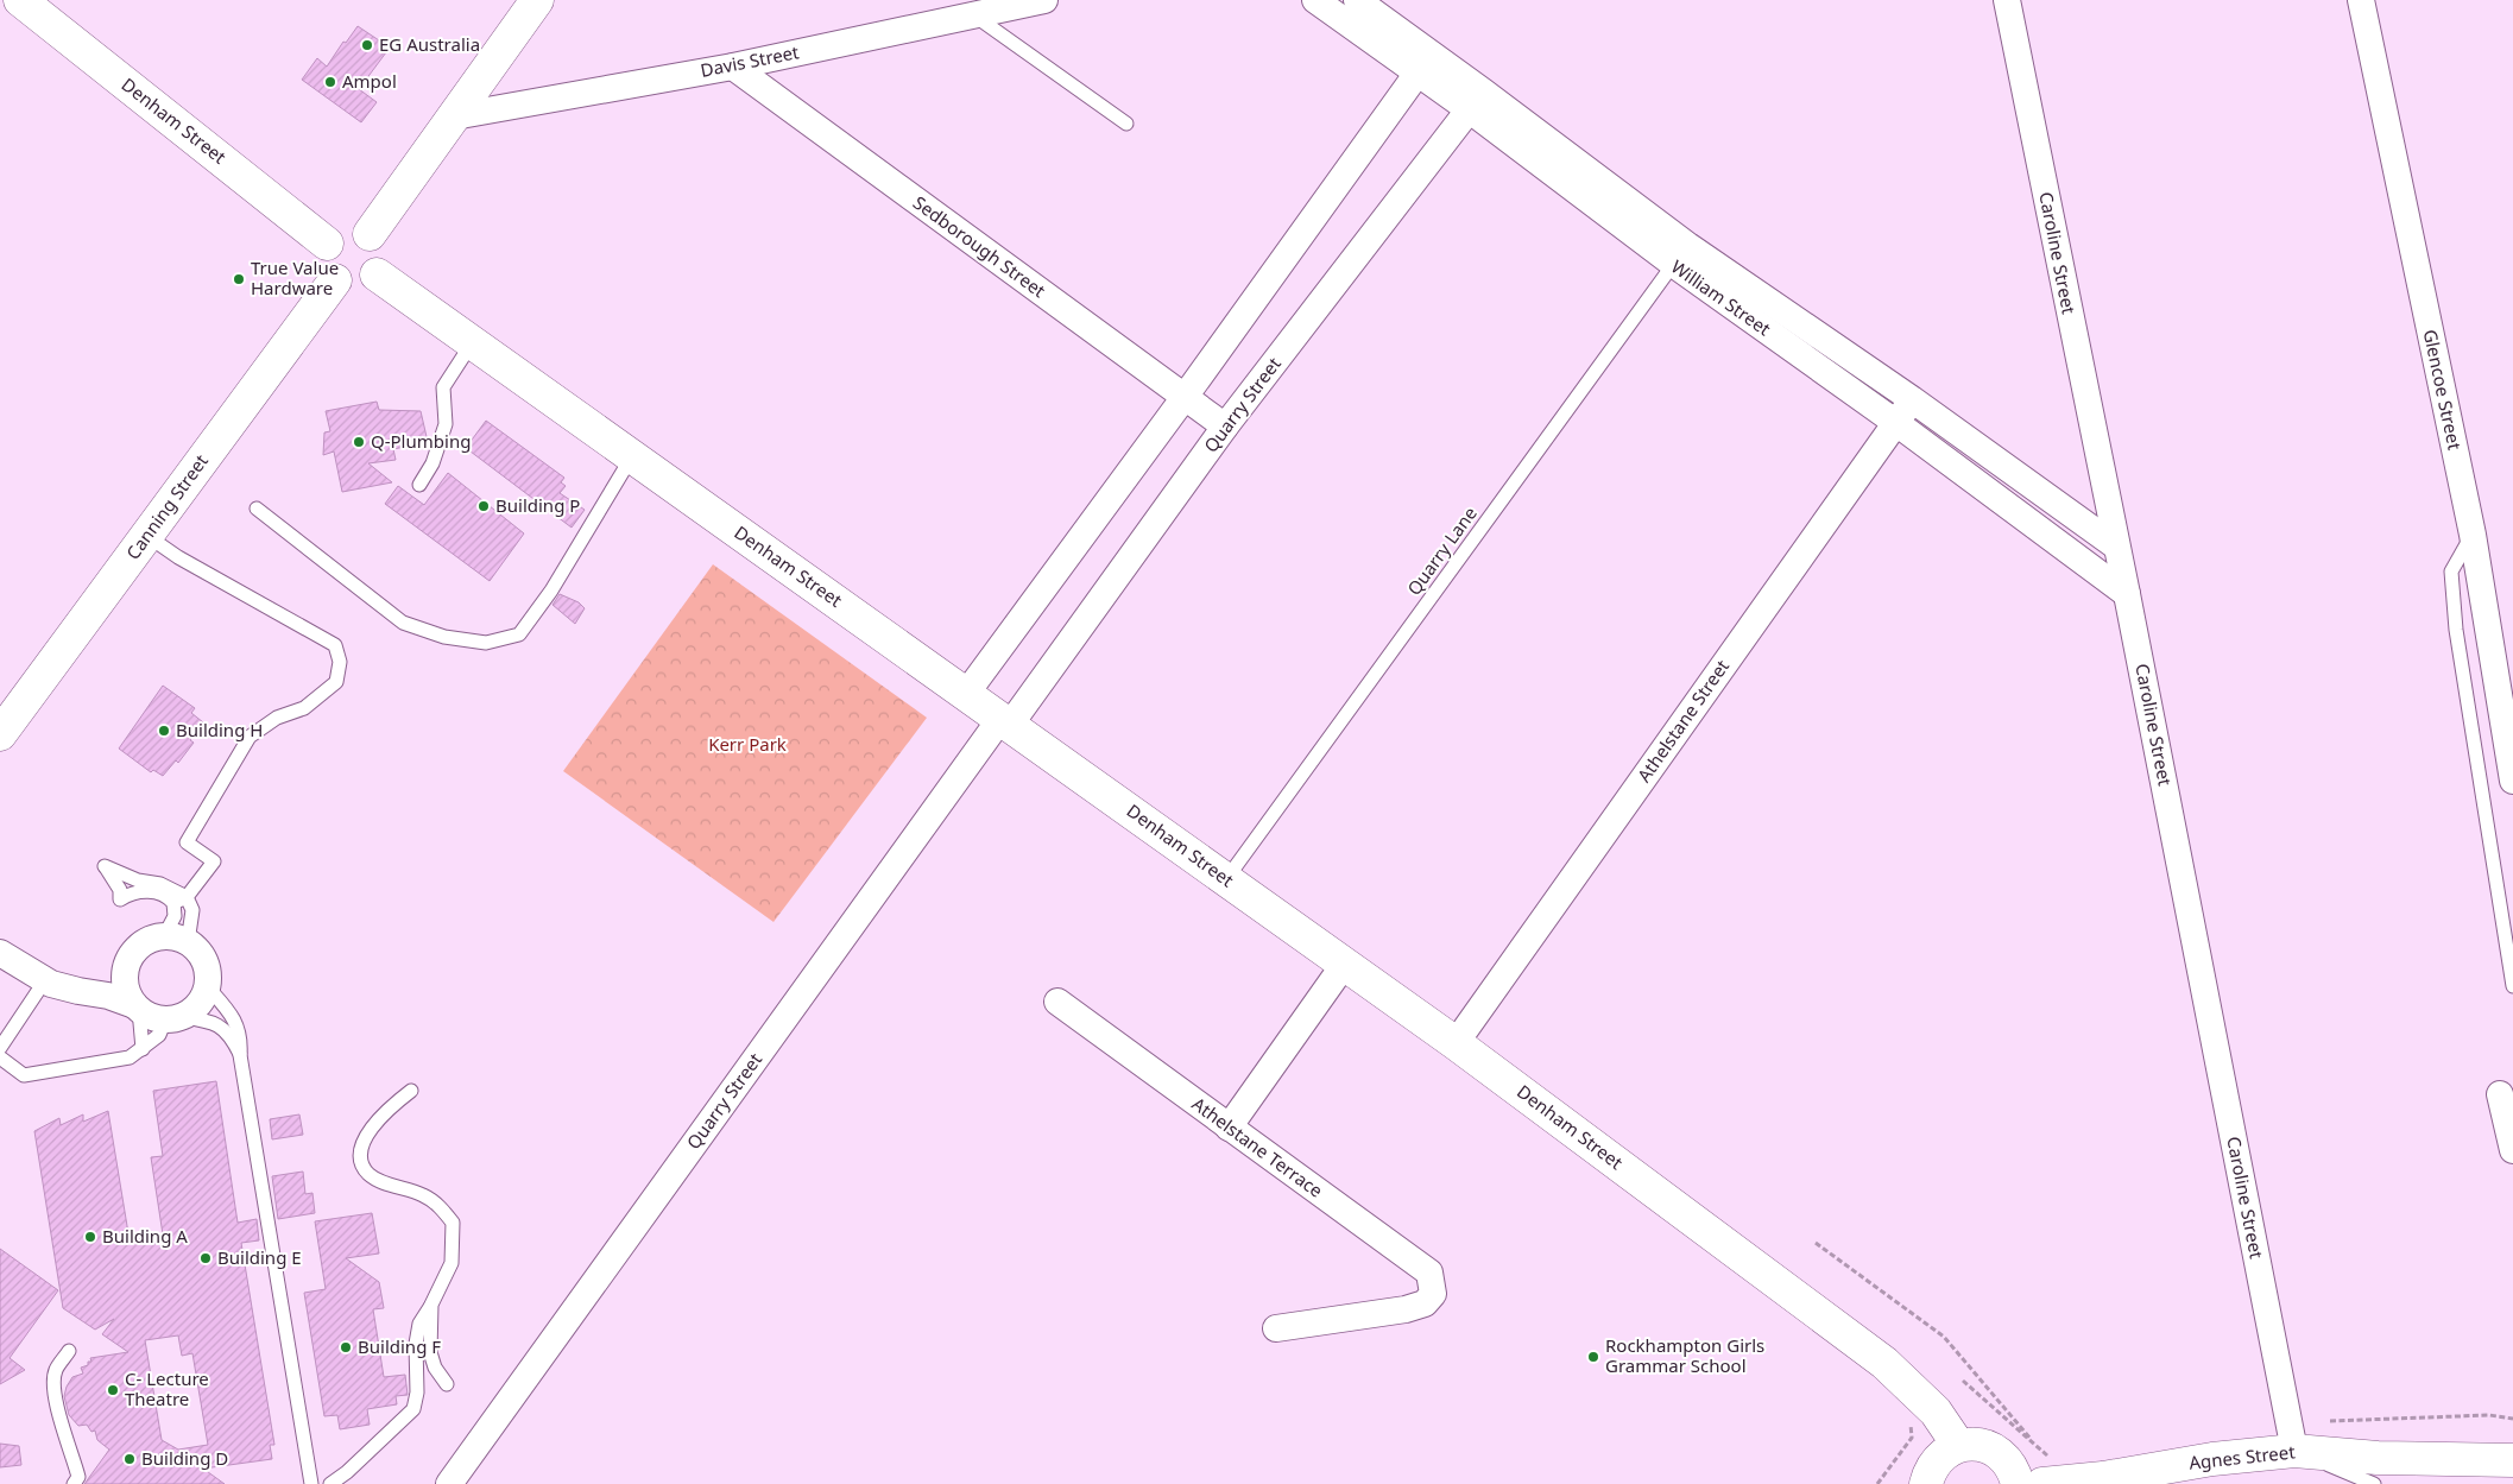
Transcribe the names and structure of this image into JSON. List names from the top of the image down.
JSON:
{
  "streets": {
    "street": [
      "Davis Street",
      "Denham Street",
      "Sedborough Street",
      "Caroline Street",
      "William Street",
      "Glencoe Street",
      "Quarry Street",
      "Canning Street",
      "Athelstane Street",
      "Athelstane Terrace",
      "Agnes Street"
    ],
    "lane": ["Quarry Lane"]
  },
  "crossings": [
    ["Davis Street", "Sedborough Street"],
    ["Denham Street", "Quarry Street"],
    ["Denham Street", "Canning Street"],
    ["Denham Street", "Quarry Lane"],
    ["Denham Street", "Athelstane Street"],
    ["Sedborough Street", "Quarry Street"],
    ["Caroline Street", "William Street"],
    ["Caroline Street", "Agnes Street"],
    ["William Street", "Quarry Street"],
    ["William Street", "Quarry Lane"],
    ["William Street", "Athelstane Street"]
  ],
  "parks": ["Kerr Park"],
  "places": [
    "EG Australia",
    "Ampol",
    "True Value Hardware",
    "Q-Plumbing",
    "Building P",
    "Building H",
    "Building A",
    "Building E",
    "Building F",
    "Rockhampton Girls Grammar School",
    "C- Lecture Theatre",
    "Building D"
  ]
}
